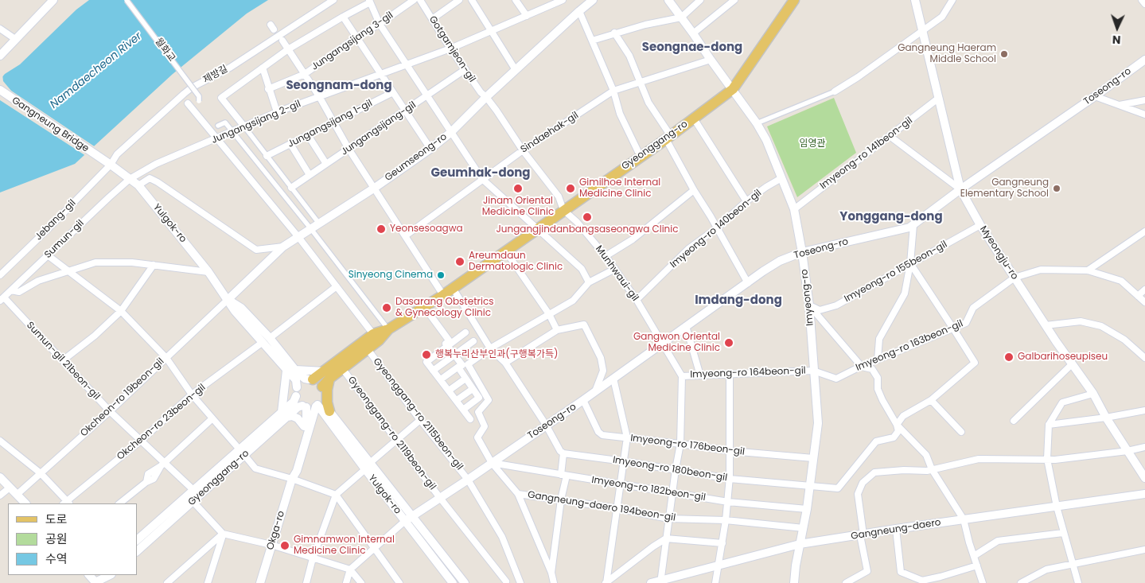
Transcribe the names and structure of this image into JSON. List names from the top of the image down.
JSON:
{
  "streets": {
    "main road": ["Gyeonggang-ro"],
    "street": [
      "Jungangsijang 3-gil",
      "Gotgamjeon-gil",
      "월화교",
      "제방길",
      "Toseong-ro",
      "Jungangsijang 2-gil",
      "Jungangsijang 1-gil",
      "Gangneung Bridge",
      "Jungangsijang-gil",
      "Sindaehak-gil",
      "Imyeong-ro 141beon-gil",
      "Geumseong-ro",
      "Jebang-gil",
      "Yulgok-ro",
      "Imyeong-ro 140beon-gil",
      "Sumun-gil",
      "Myeongju-ro",
      "Imyeong-ro 155beon-gil",
      "Munhwaui-gil",
      "Imyeong-ro",
      "Imyeong-ro 163beon-gil",
      "Sumun-gil 21beon-gil",
      "Imyeong-ro 164beon-gil",
      "Okcheon-ro 19beon-gil",
      "Gyeonggang-ro 2115beon-gil",
      "Okcheon-ro 23beon-gil",
      "Gyeonggang-ro 2119beon-gil",
      "Imyeong-ro 176beon-gil",
      "Imyeong-ro 180beon-gil",
      "Imyeong-ro 182beon-gil",
      "Gangneung-daero 194beon-gil",
      "Gangneung-daero",
      "Okga-ro"
    ]
  },
  "crossings": [
    ["Gotgamjeon-gil", "Jungangsijang 2-gil"],
    ["Gotgamjeon-gil", "Jungangsijang-gil"],
    ["Gotgamjeon-gil", "Sindaehak-gil"],
    ["Gotgamjeon-gil", "Gyeonggang-ro"],
    ["Gotgamjeon-gil", "Geumseong-ro"],
    ["Gotgamjeon-gil", "Munhwaui-gil"],
    ["제방길", "Jebang-gil"],
    ["제방길", "Yulgok-ro"],
    ["Toseong-ro", "Yulgok-ro"],
    ["Toseong-ro", "Myeongju-ro"],
    ["Toseong-ro", "Munhwaui-gil"],
    ["Toseong-ro", "Imyeong-ro"],
    ["Toseong-ro", "Gyeonggang-ro 2115beon-gil"],
    ["Toseong-ro", "Gyeonggang-ro 2119beon-gil"],
    ["Toseong-ro", "Imyeong-ro 176beon-gil"],
    ["Toseong-ro", "Imyeong-ro 182beon-gil"],
    ["Jungangsijang 2-gil", "Yulgok-ro"],
    ["Jungangsijang 2-gil", "Sumun-gil"],
    ["Gangneung Bridge", "Yulgok-ro"],
    ["Sindaehak-gil", "Imyeong-ro"],
    ["Gyeonggang-ro", "Yulgok-ro"],
    ["Gyeonggang-ro", "Munhwaui-gil"],
    ["Gyeonggang-ro", "Imyeong-ro"],
    ["Gyeonggang-ro", "Sumun-gil 21beon-gil"],
    ["Gyeonggang-ro", "Gyeonggang-ro 2115beon-gil"],
    ["Gyeonggang-ro", "Gyeonggang-ro 2119beon-gil"],
    ["Gyeonggang-ro", "Okga-ro"],
    ["Imyeong-ro 141beon-gil", "Myeongju-ro"],
    ["Imyeong-ro 141beon-gil", "Imyeong-ro"],
    ["Geumseong-ro", "Yulgok-ro"],
    ["Geumseong-ro", "Okcheon-ro 19beon-gil"],
    ["Jebang-gil", "Yulgok-ro"],
    ["Yulgok-ro", "Sumun-gil"],
    ["Yulgok-ro", "Okcheon-ro 19beon-gil"],
    ["Yulgok-ro", "Okcheon-ro 23beon-gil"],
    ["Yulgok-ro", "Okga-ro"],
    ["Imyeong-ro 140beon-gil", "Munhwaui-gil"],
    ["Imyeong-ro 140beon-gil", "Imyeong-ro"],
    ["Sumun-gil", "Sumun-gil 21beon-gil"],
    ["Myeongju-ro", "Imyeong-ro 155beon-gil"],
    ["Myeongju-ro", "Imyeong-ro 163beon-gil"],
    ["Imyeong-ro 155beon-gil", "Imyeong-ro"],
    ["Munhwaui-gil", "Imyeong-ro 164beon-gil"],
    ["Imyeong-ro", "Imyeong-ro 163beon-gil"],
    ["Imyeong-ro", "Imyeong-ro 164beon-gil"],
    ["Imyeong-ro", "Imyeong-ro 176beon-gil"],
    ["Imyeong-ro", "Imyeong-ro 180beon-gil"],
    ["Imyeong-ro", "Imyeong-ro 182beon-gil"],
    ["Imyeong-ro", "Gangneung-daero 194beon-gil"],
    ["Imyeong-ro", "Gangneung-daero"],
    ["Imyeong-ro 163beon-gil", "Imyeong-ro 164beon-gil"],
    ["Sumun-gil 21beon-gil", "Okcheon-ro 19beon-gil"],
    ["Sumun-gil 21beon-gil", "Okcheon-ro 23beon-gil"]
  ],
  "districts": [
    "Seongnae-dong",
    "Seongnam-dong",
    "Geumhak-dong",
    "Yonggang-dong",
    "Imdang-dong"
  ],
  "water": ["Namdaecheon River"],
  "parks": ["임영관"],
  "places": [
    "Gangneung Haeram Middle School",
    "Jinam Oriental Medicine Clinic",
    "Gimilhoe Internal Medicine Clinic",
    "Gangneung Elementary School",
    "Jungangjindanbangsaseongwa Clinic",
    "Yeonsesoagwa",
    "Areumdaun Dermatologic Clinic",
    "Sinyeong Cinema",
    "Dasarang Obstetrics & Gynecology Clinic",
    "Gangwon Oriental Medicine Clinic",
    "행복누리산부인과(구행복가득)",
    "Galbarihoseupiseu",
    "Gimnamwon Internal Medicine Clinic"
  ],
  "legend": ["도로", "공원", "수역"],
  "north": "bottom"
}
